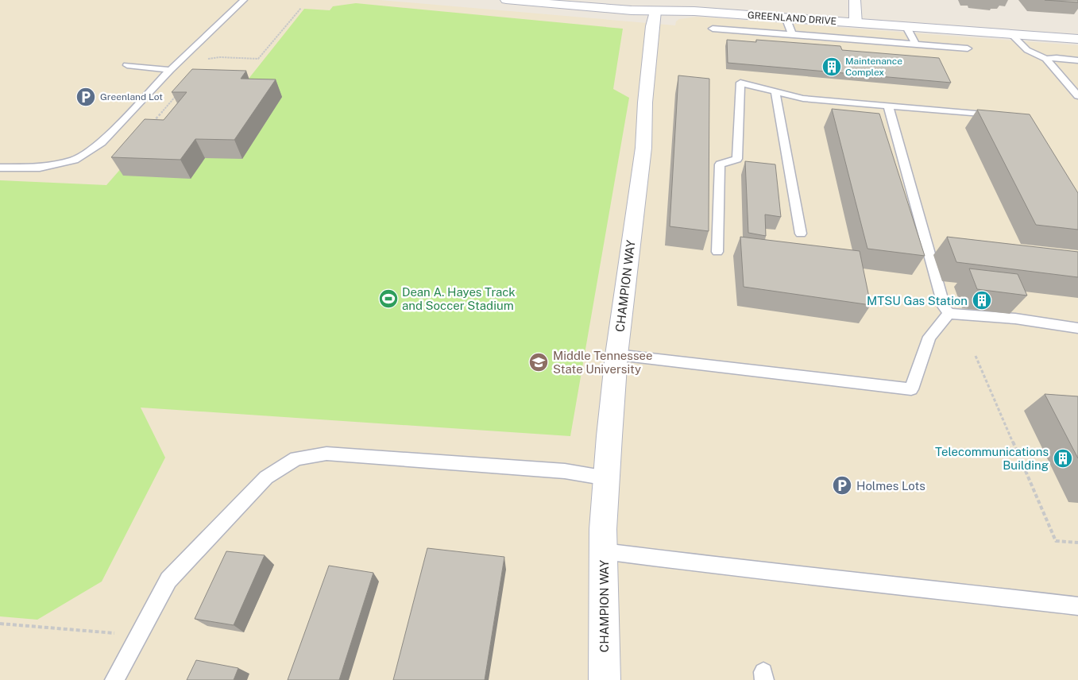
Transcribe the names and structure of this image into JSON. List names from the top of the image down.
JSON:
{
  "streets": {
    "street": ["GREENLAND DRIVE", "CHAMPION WAY"]
  },
  "crossings": [
    ["GREENLAND DRIVE", "CHAMPION WAY"]
  ],
  "places": {
    "building": ["Maintenance Complex", "MTSU Gas Station", "Telecommunications Building"],
    "parking": ["Greenland Lot", "Holmes Lots"],
    "sports": ["Dean A. Hayes Track and Soccer Stadium"],
    "school or university": ["Middle Tennessee State University"]
  }
}
